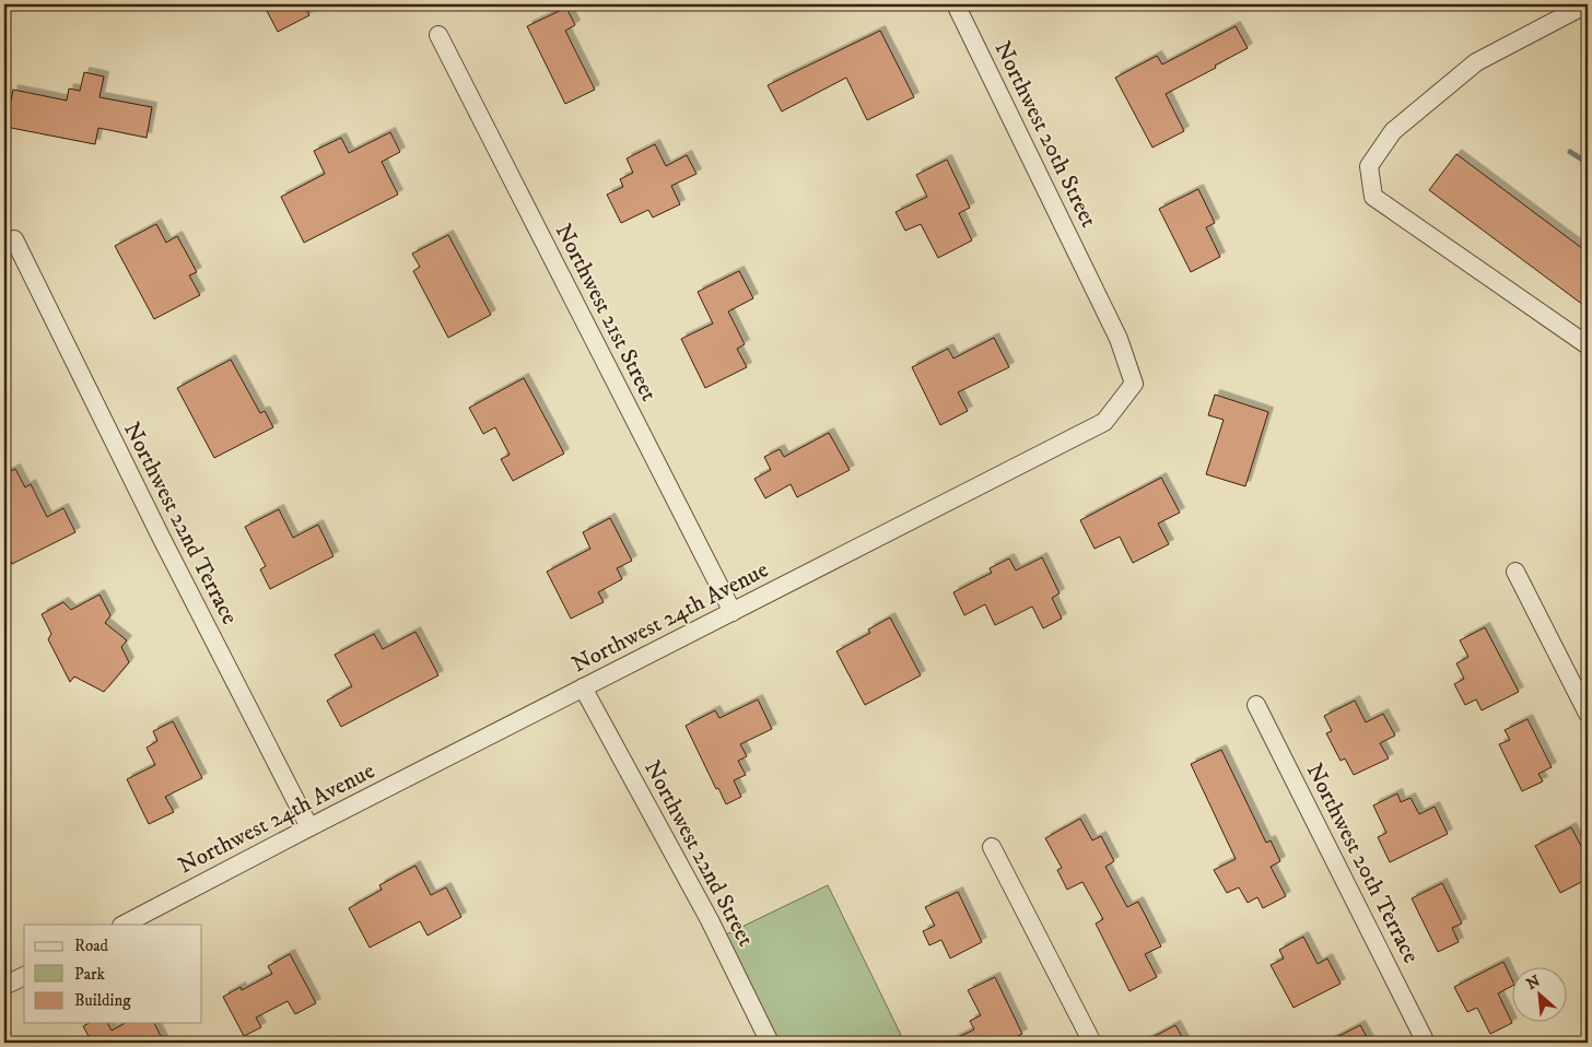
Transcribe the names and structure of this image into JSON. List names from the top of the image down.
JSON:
{
  "streets": {
    "street": [
      "Northwest 20th Street",
      "Northwest 21st Street",
      "Northwest 22nd Terrace",
      "Northwest 24th Avenue",
      "Northwest 22nd Street",
      "Northwest 20th Terrace"
    ]
  },
  "crossings": [
    ["Northwest 20th Street", "Northwest 24th Avenue"],
    ["Northwest 21st Street", "Northwest 24th Avenue"],
    ["Northwest 22nd Terrace", "Northwest 24th Avenue"],
    ["Northwest 24th Avenue", "Northwest 22nd Street"]
  ],
  "legend": ["Road", "Park", "Building"],
  "north": "top left"
}
